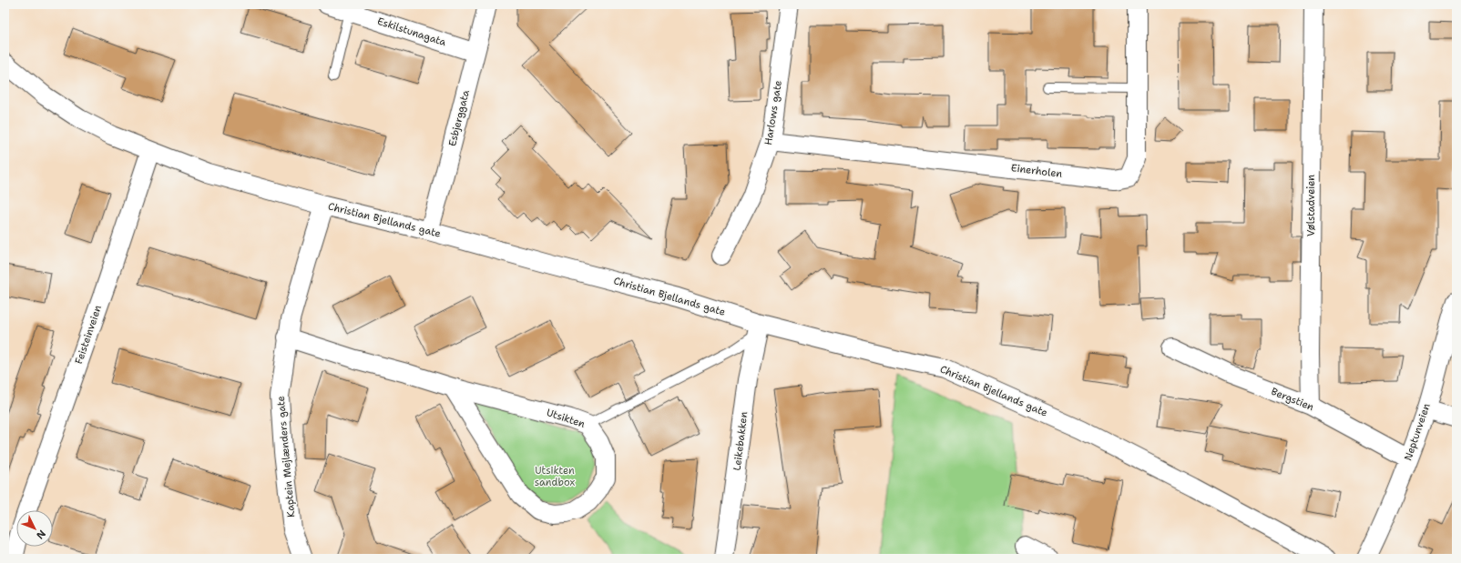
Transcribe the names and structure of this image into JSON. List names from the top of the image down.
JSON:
{
  "streets": {
    "street": [
      "Eskilstunagata",
      "Harlows gate",
      "Esbjerggata",
      "Einerholen",
      "Vølstadveien",
      "Christian Bjellands gate",
      "Feisteinveien",
      "Bergstien",
      "Utsikten",
      "Neptunveien",
      "Leikebakken",
      "Kaptein Mejlænders gate"
    ]
  },
  "crossings": [
    ["Eskilstunagata", "Esbjerggata"],
    ["Harlows gate", "Einerholen"],
    ["Esbjerggata", "Christian Bjellands gate"],
    ["Vølstadveien", "Bergstien"],
    ["Christian Bjellands gate", "Feisteinveien"],
    ["Christian Bjellands gate", "Leikebakken"],
    ["Christian Bjellands gate", "Kaptein Mejlænders gate"],
    ["Bergstien", "Neptunveien"],
    ["Utsikten", "Kaptein Mejlænders gate"]
  ],
  "parks": ["Utsikten sandbox"],
  "north": "bottom right"
}
